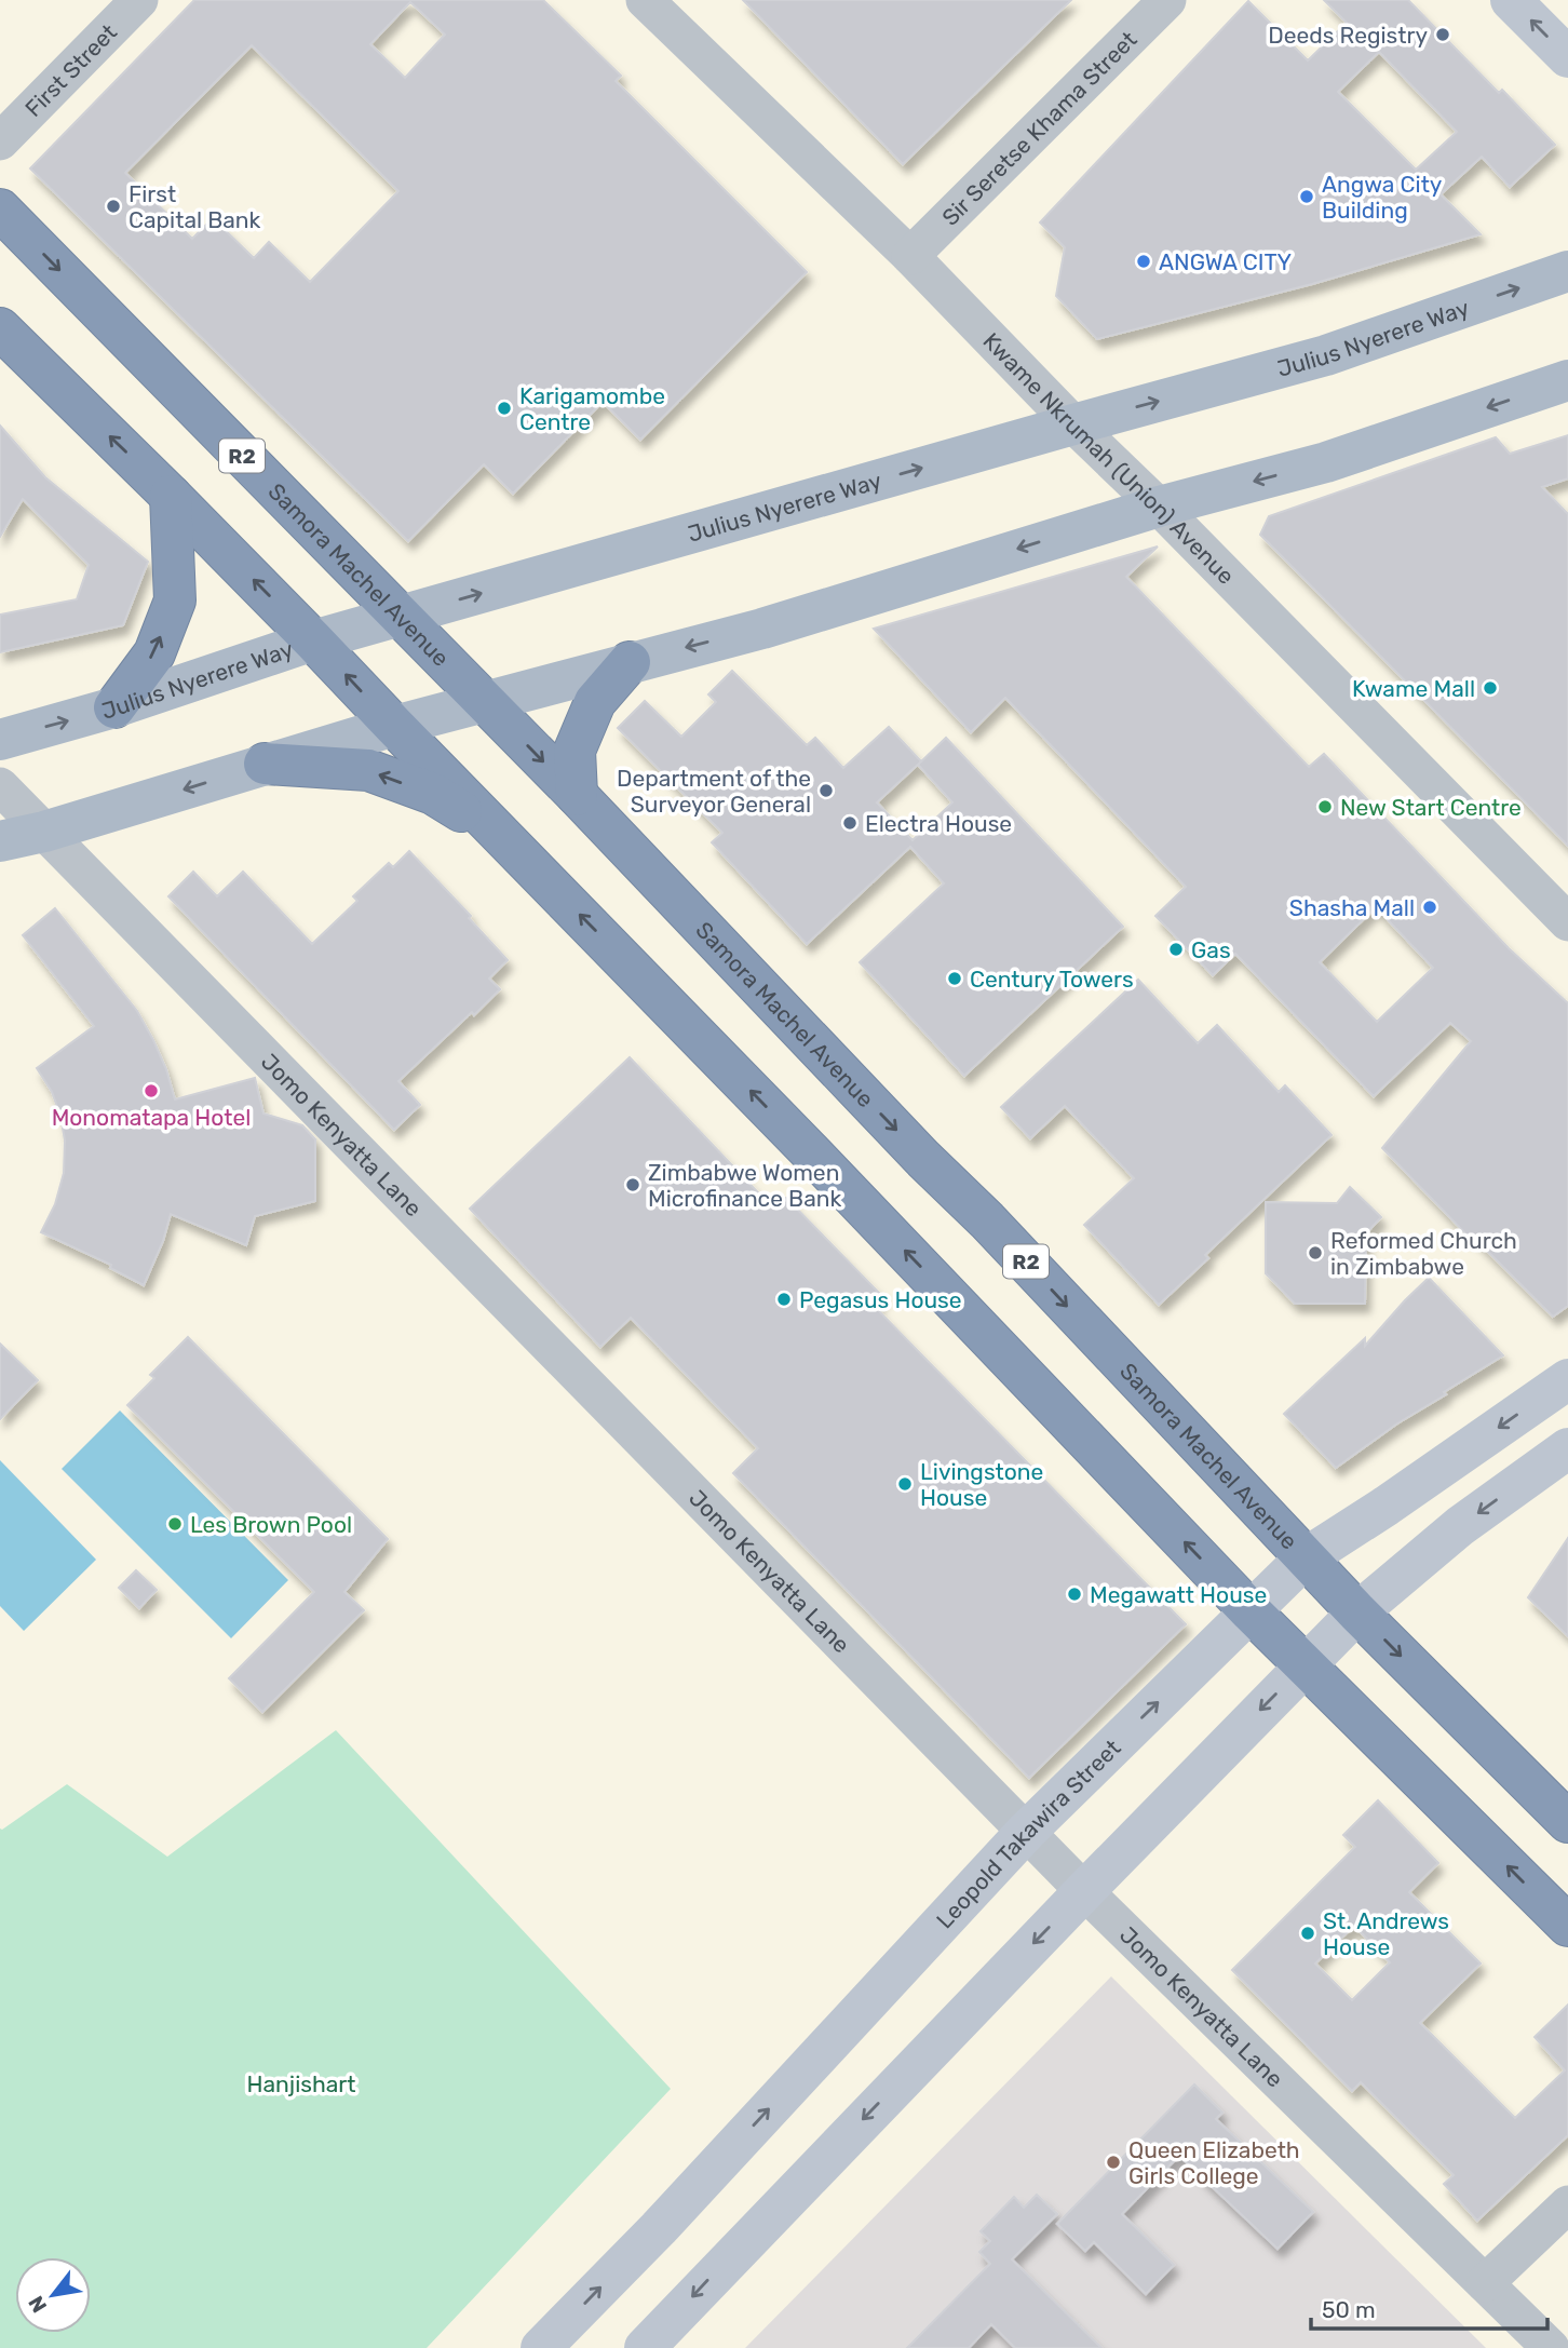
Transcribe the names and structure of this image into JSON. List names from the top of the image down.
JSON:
{
  "streets": {
    "highway": ["R2", "Samora Machel Avenue"],
    "main road": ["Julius Nyerere Way", "Leopold Takawira Street"],
    "street": [
      "First Street",
      "Sir Seretse Khama Street",
      "Kwame Nkrumah (Union) Avenue",
      "Jomo Kenyatta Lane"
    ]
  },
  "crossings": [
    ["Sir Seretse Khama Street", "Kwame Nkrumah (Union) Avenue"],
    ["Julius Nyerere Way", "Kwame Nkrumah (Union) Avenue"],
    ["Julius Nyerere Way", "Samora Machel Avenue"],
    ["Samora Machel Avenue", "Leopold Takawira Street"],
    ["Jomo Kenyatta Lane", "Leopold Takawira Street"]
  ],
  "parks": ["Hanjishart"],
  "places": [
    "Deeds Registry",
    "Angwa City Building",
    "First Capital Bank",
    "ANGWA CITY",
    "Karigamombe Centre",
    "Kwame Mall",
    "Department of the Surveyor General",
    "New Start Centre",
    "Electra House",
    "Shasha Mall",
    "Gas",
    "Century Towers",
    "Monomatapa Hotel",
    "Zimbabwe Women Microfinance Bank",
    "Reformed Church in Zimbabwe",
    "Pegasus House",
    "Livingstone House",
    "Les Brown Pool",
    "Megawatt House",
    "St. Andrews House",
    "Queen Elizabeth Girls College"
  ],
  "scale_bar": "50 m",
  "north": "bottom left"
}
